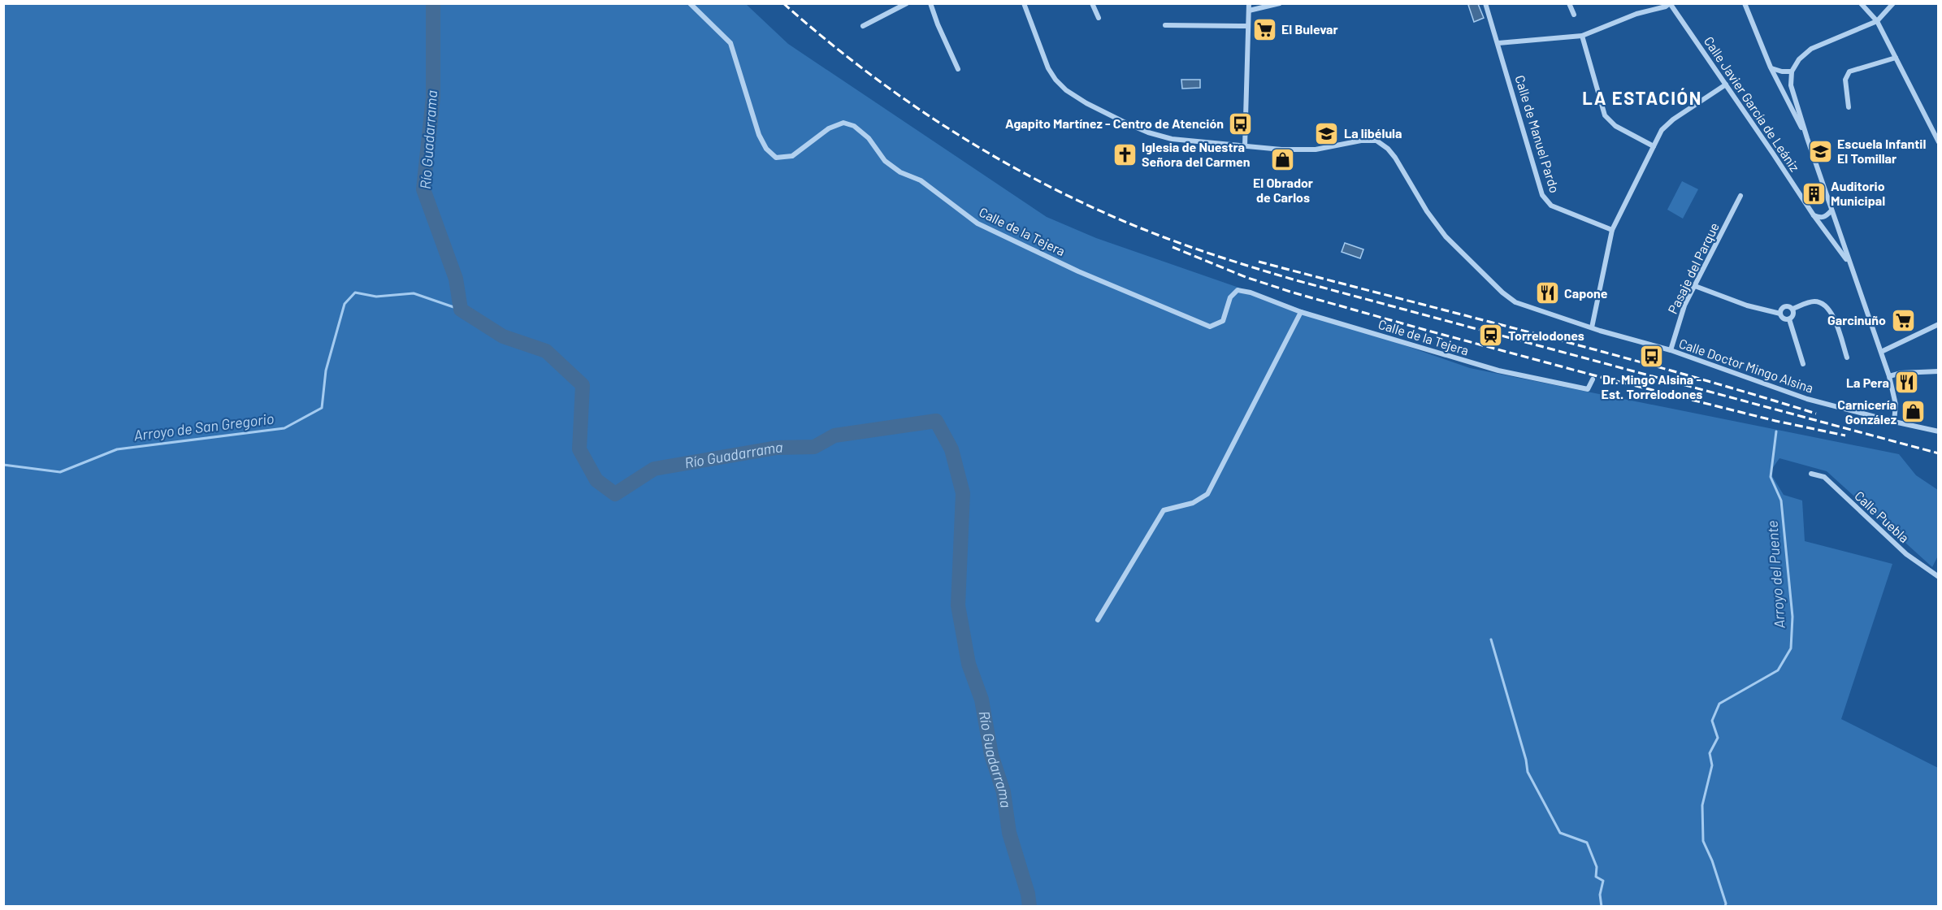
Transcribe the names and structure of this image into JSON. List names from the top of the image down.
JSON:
{
  "streets": {
    "street": [
      "Calle Javier García de Leániz",
      "Calle de Manuel Pardo",
      "Calle de la Tejera",
      "Pasaje del Parque",
      "Calle Doctor Mingo Alsina",
      "Calle Puebla"
    ]
  },
  "crossings": [
    ["Pasaje del Parque", "Calle Doctor Mingo Alsina"]
  ],
  "districts": ["LA ESTACIÓN"],
  "water": ["Río Guadarrama", "Arroyo de San Gregorio", "Arroyo del Puente"],
  "places": {
    "supermarket": ["El Bulevar", "Garcinuño"],
    "bus stop": ["Agapito Martínez - Centro de Atención", "Dr. Mingo Alsina - Est. Torrelodones"],
    "school or university": ["La libélula", "Escuela Infantil El Tomillar"],
    "church": ["Iglesia de Nuestra Señora del Carmen"],
    "shop": ["El Obrador de Carlos", "Carnicería González"],
    "building": ["Auditorio Municipal"],
    "restaurant": ["Capone", "La Pera"],
    "station": ["Torrelodones"]
  }
}
